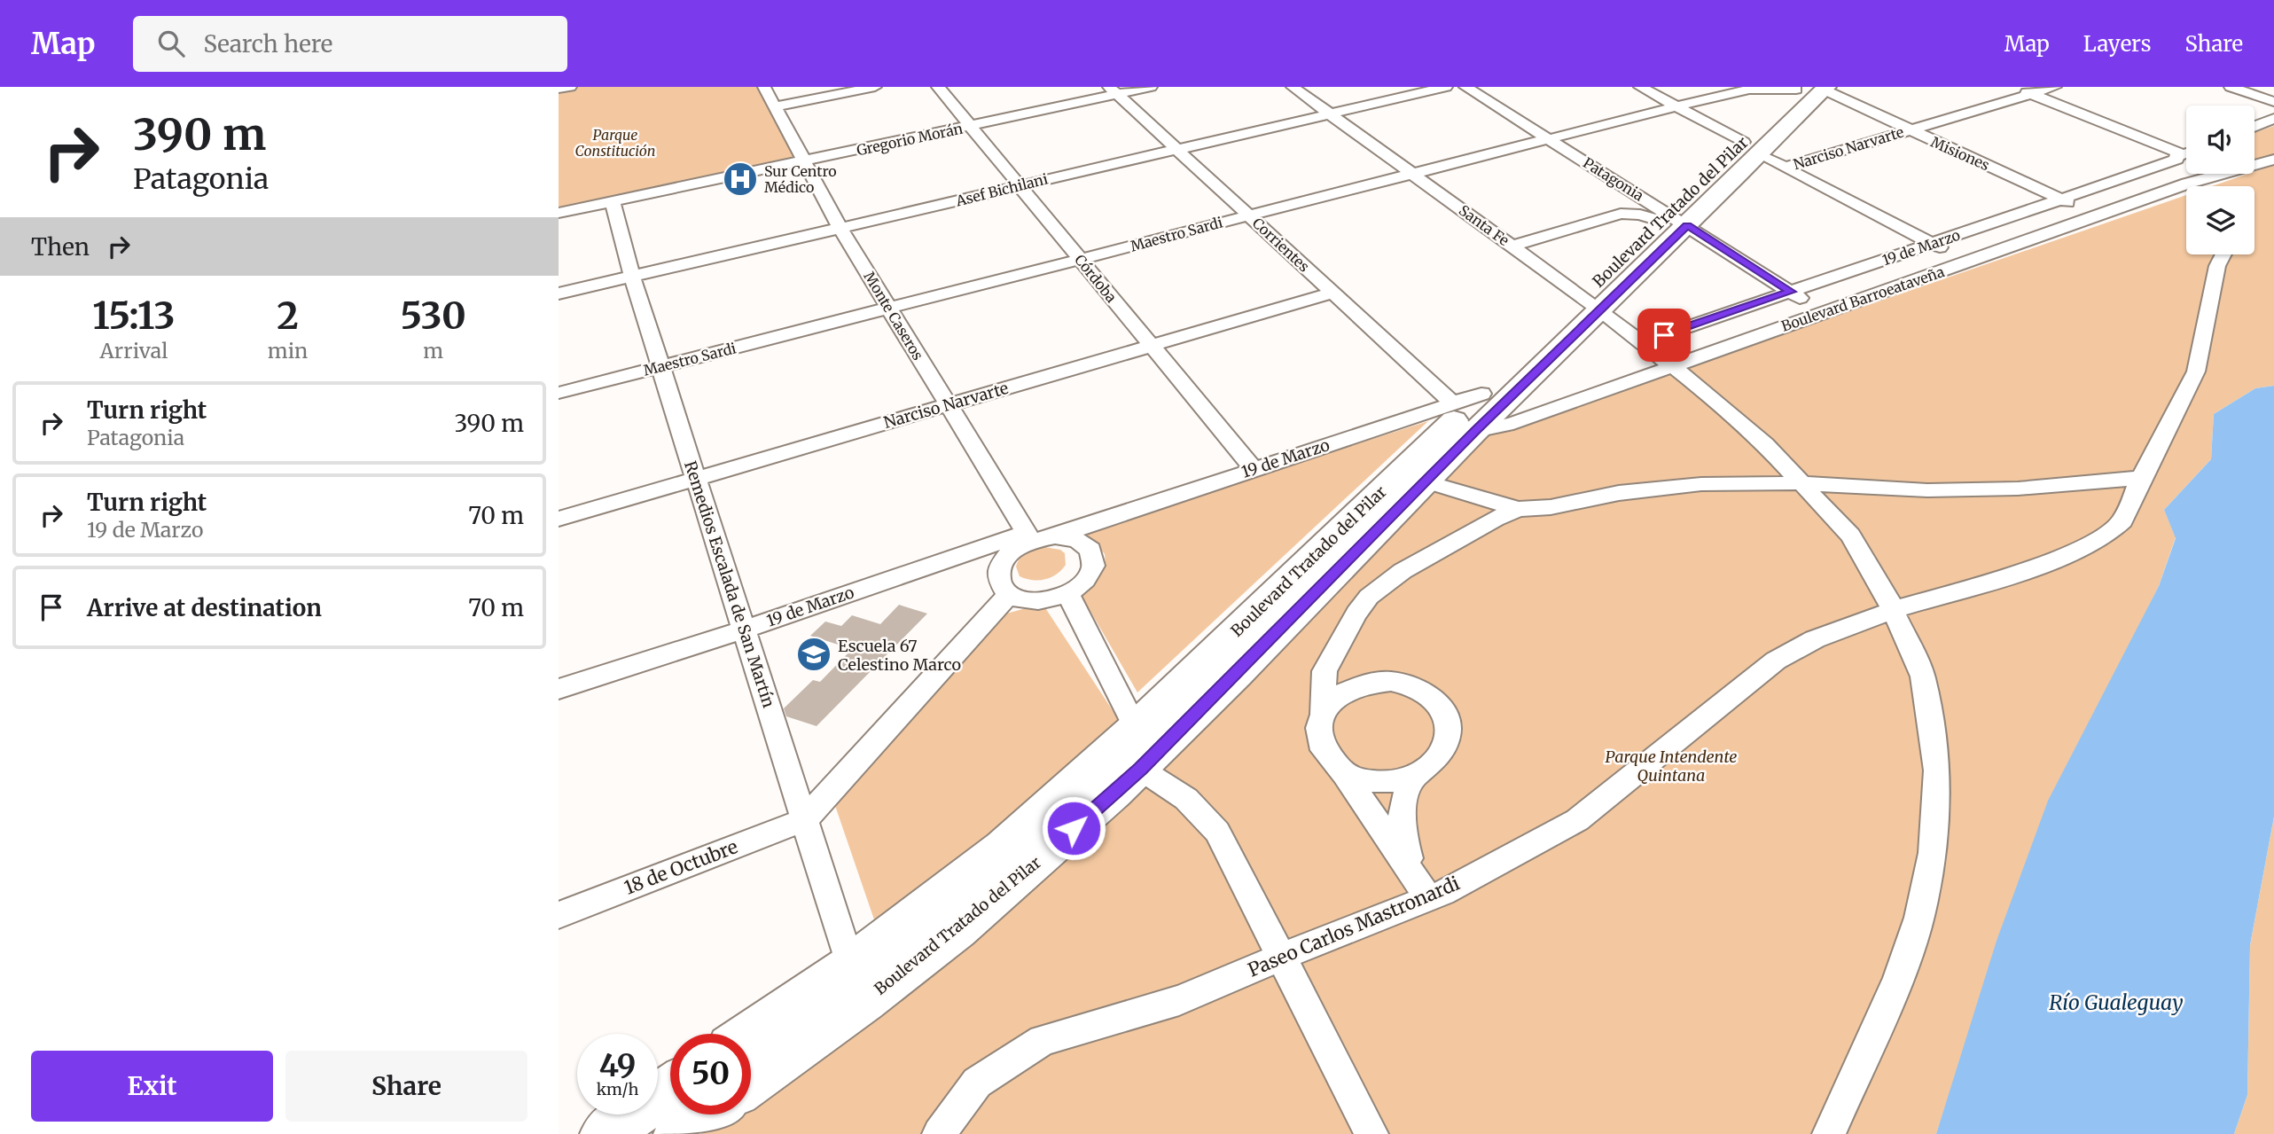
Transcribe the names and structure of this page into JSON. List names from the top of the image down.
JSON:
{
  "streets": {
    "main road": ["Boulevard Tratado del Pilar"],
    "street": [
      "Gregorio Morán",
      "Narciso Narvarte",
      "Misiones",
      "Patagonia",
      "Asef Bichilani",
      "Santa Fe",
      "Maestro Sardi",
      "Corrientes",
      "19 de Marzo",
      "Córdoba",
      "Boulevard Barroeataveña",
      "Monte Caseros",
      "Remedios Escalada de San Martín",
      "18 de Octubre",
      "Paseo Carlos Mastronardi"
    ]
  },
  "crossings": [
    ["Gregorio Morán", "Corrientes"],
    ["Gregorio Morán", "Córdoba"],
    ["Gregorio Morán", "Monte Caseros"],
    ["Gregorio Morán", "Remedios Escalada de San Martín"],
    ["Narciso Narvarte", "Misiones"],
    ["Narciso Narvarte", "Corrientes"],
    ["Narciso Narvarte", "Córdoba"],
    ["Narciso Narvarte", "Monte Caseros"],
    ["Narciso Narvarte", "Remedios Escalada de San Martín"],
    ["Misiones", "Boulevard Tratado del Pilar"],
    ["Misiones", "Maestro Sardi"],
    ["Misiones", "19 de Marzo"],
    ["Misiones", "Boulevard Barroeataveña"],
    ["Patagonia", "Boulevard Tratado del Pilar"],
    ["Patagonia", "Maestro Sardi"],
    ["Patagonia", "19 de Marzo"],
    ["Patagonia", "Boulevard Barroeataveña"],
    ["Asef Bichilani", "Santa Fe"],
    ["Asef Bichilani", "Corrientes"],
    ["Asef Bichilani", "Córdoba"],
    ["Asef Bichilani", "Monte Caseros"],
    ["Asef Bichilani", "Remedios Escalada de San Martín"],
    ["Boulevard Tratado del Pilar", "Santa Fe"],
    ["Boulevard Tratado del Pilar", "Maestro Sardi"],
    ["Boulevard Tratado del Pilar", "Corrientes"],
    ["Boulevard Tratado del Pilar", "19 de Marzo"],
    ["Boulevard Tratado del Pilar", "Boulevard Barroeataveña"],
    ["Boulevard Tratado del Pilar", "Remedios Escalada de San Martín"],
    ["Santa Fe", "Maestro Sardi"],
    ["Santa Fe", "19 de Marzo"],
    ["Santa Fe", "Boulevard Barroeataveña"],
    ["Maestro Sardi", "Corrientes"],
    ["Maestro Sardi", "Córdoba"],
    ["Maestro Sardi", "Monte Caseros"],
    ["Maestro Sardi", "Remedios Escalada de San Martín"],
    ["Corrientes", "19 de Marzo"],
    ["Corrientes", "Boulevard Barroeataveña"],
    ["19 de Marzo", "Córdoba"],
    ["19 de Marzo", "Boulevard Barroeataveña"],
    ["19 de Marzo", "Monte Caseros"],
    ["19 de Marzo", "Remedios Escalada de San Martín"],
    ["Remedios Escalada de San Martín", "18 de Octubre"]
  ],
  "water": ["Río Gualeguay"],
  "parks": ["Parque Constitución", "Parque Intendente Quintana"],
  "places": {
    "hospital": ["Sur Centro Médico"],
    "school or university": ["Escuela 67 Celestino Marco"]
  },
  "page": {
    "header": "Map",
    "search": "Search here",
    "nav": ["Map", "Layers", "Share"],
    "turn": ["390 m", "Patagonia"],
    "then": "Then",
    "eta": [
      "15:13",
      "Arrival",
      "2",
      "min",
      "530",
      "m"
    ],
    "list": [
      {
        "name": "Turn right",
        "note": "Patagonia",
        "value": "390 m"
      },
      {
        "name": "Turn right",
        "note": "19 de Marzo",
        "value": "70 m"
      },
      {
        "name": "Arrive at destination",
        "value": "70 m"
      }
    ],
    "speed": "49 km/h",
    "limit": "50",
    "buttons": ["Exit", "Share"]
  }
}
